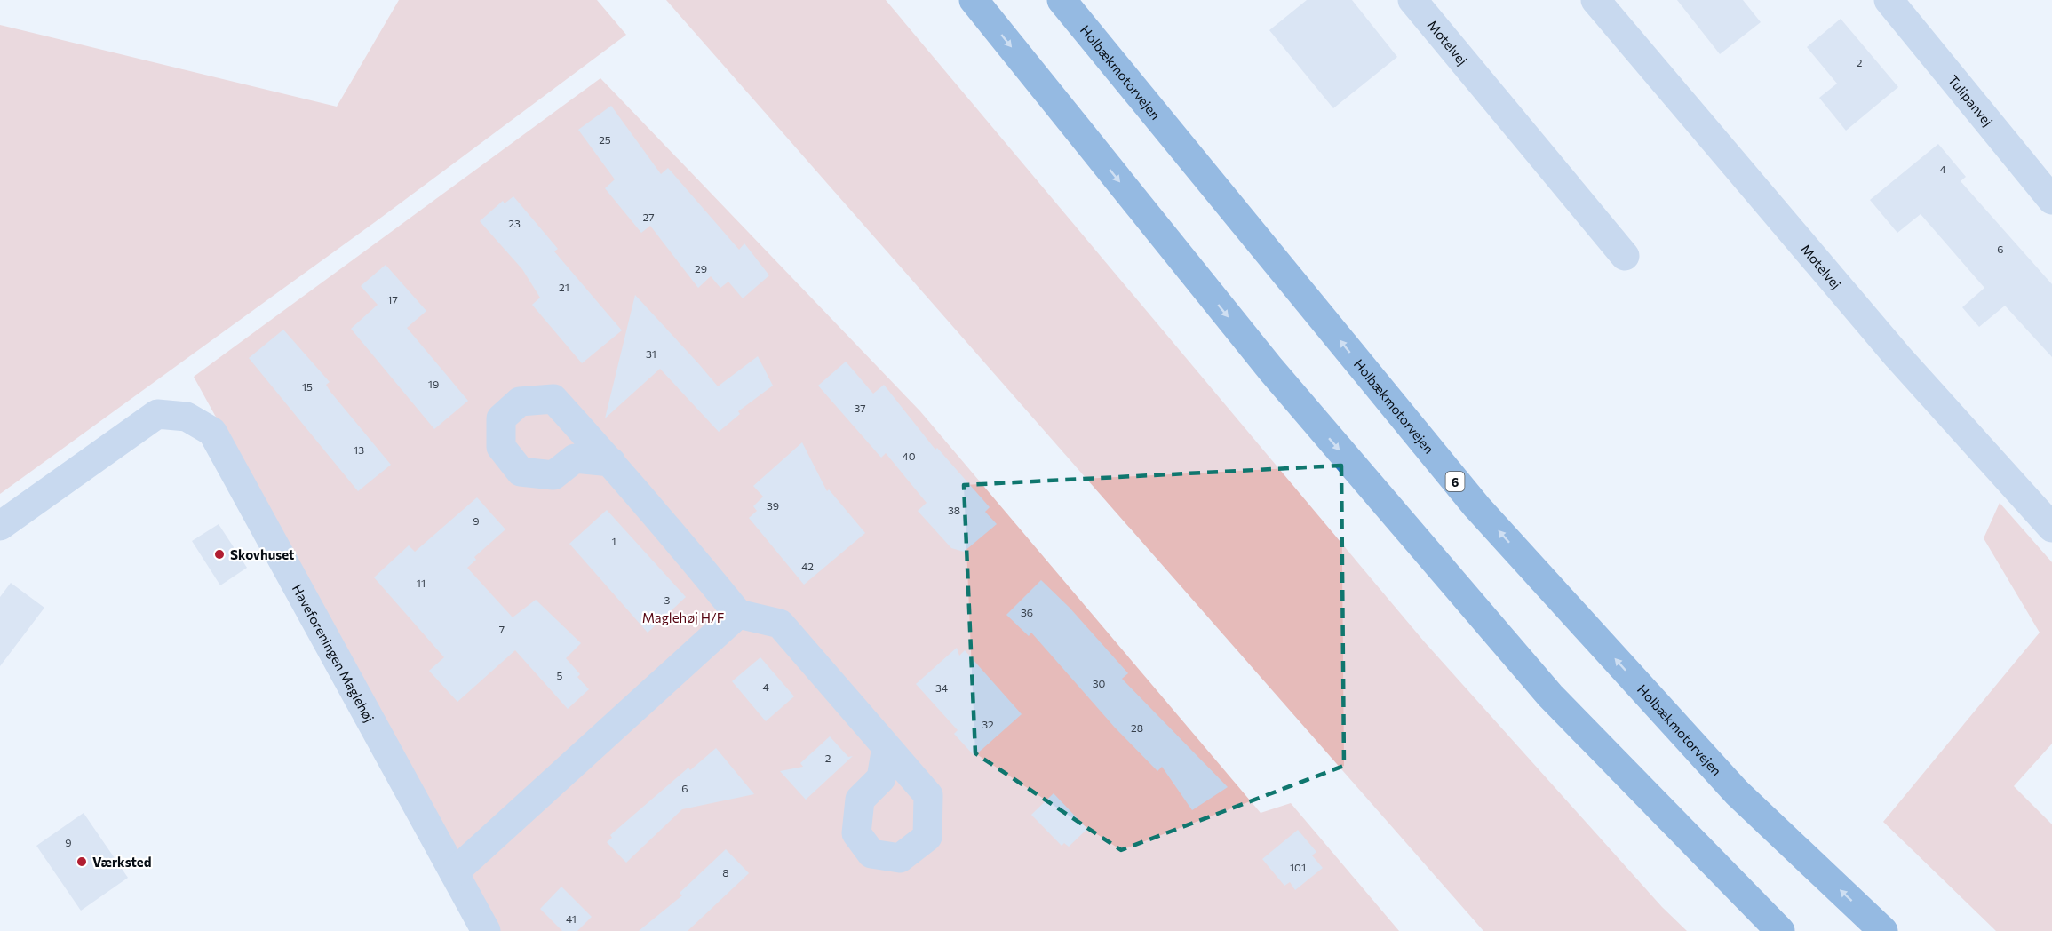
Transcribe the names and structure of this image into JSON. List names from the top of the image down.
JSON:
{
  "streets": {
    "highway": ["Holbækmotorvejen", "6"],
    "street": ["Motelvej", "Tulipanvej", "Haveforeningen Maglehøj"]
  },
  "parks": ["Maglehøj H/F"],
  "places": ["Skovhuset", "Værksted"],
  "house_numbers": [
    "2",
    "25",
    "4",
    "27",
    "23",
    "6",
    "29",
    "21",
    "17",
    "31",
    "19",
    "15",
    "37",
    "13",
    "40",
    "39",
    "38",
    "9",
    "1",
    "42",
    "11",
    "3",
    "36",
    "7",
    "5",
    "30",
    "4",
    "34",
    "32",
    "28",
    "2",
    "6",
    "9",
    "101",
    "8",
    "41"
  ]
}
